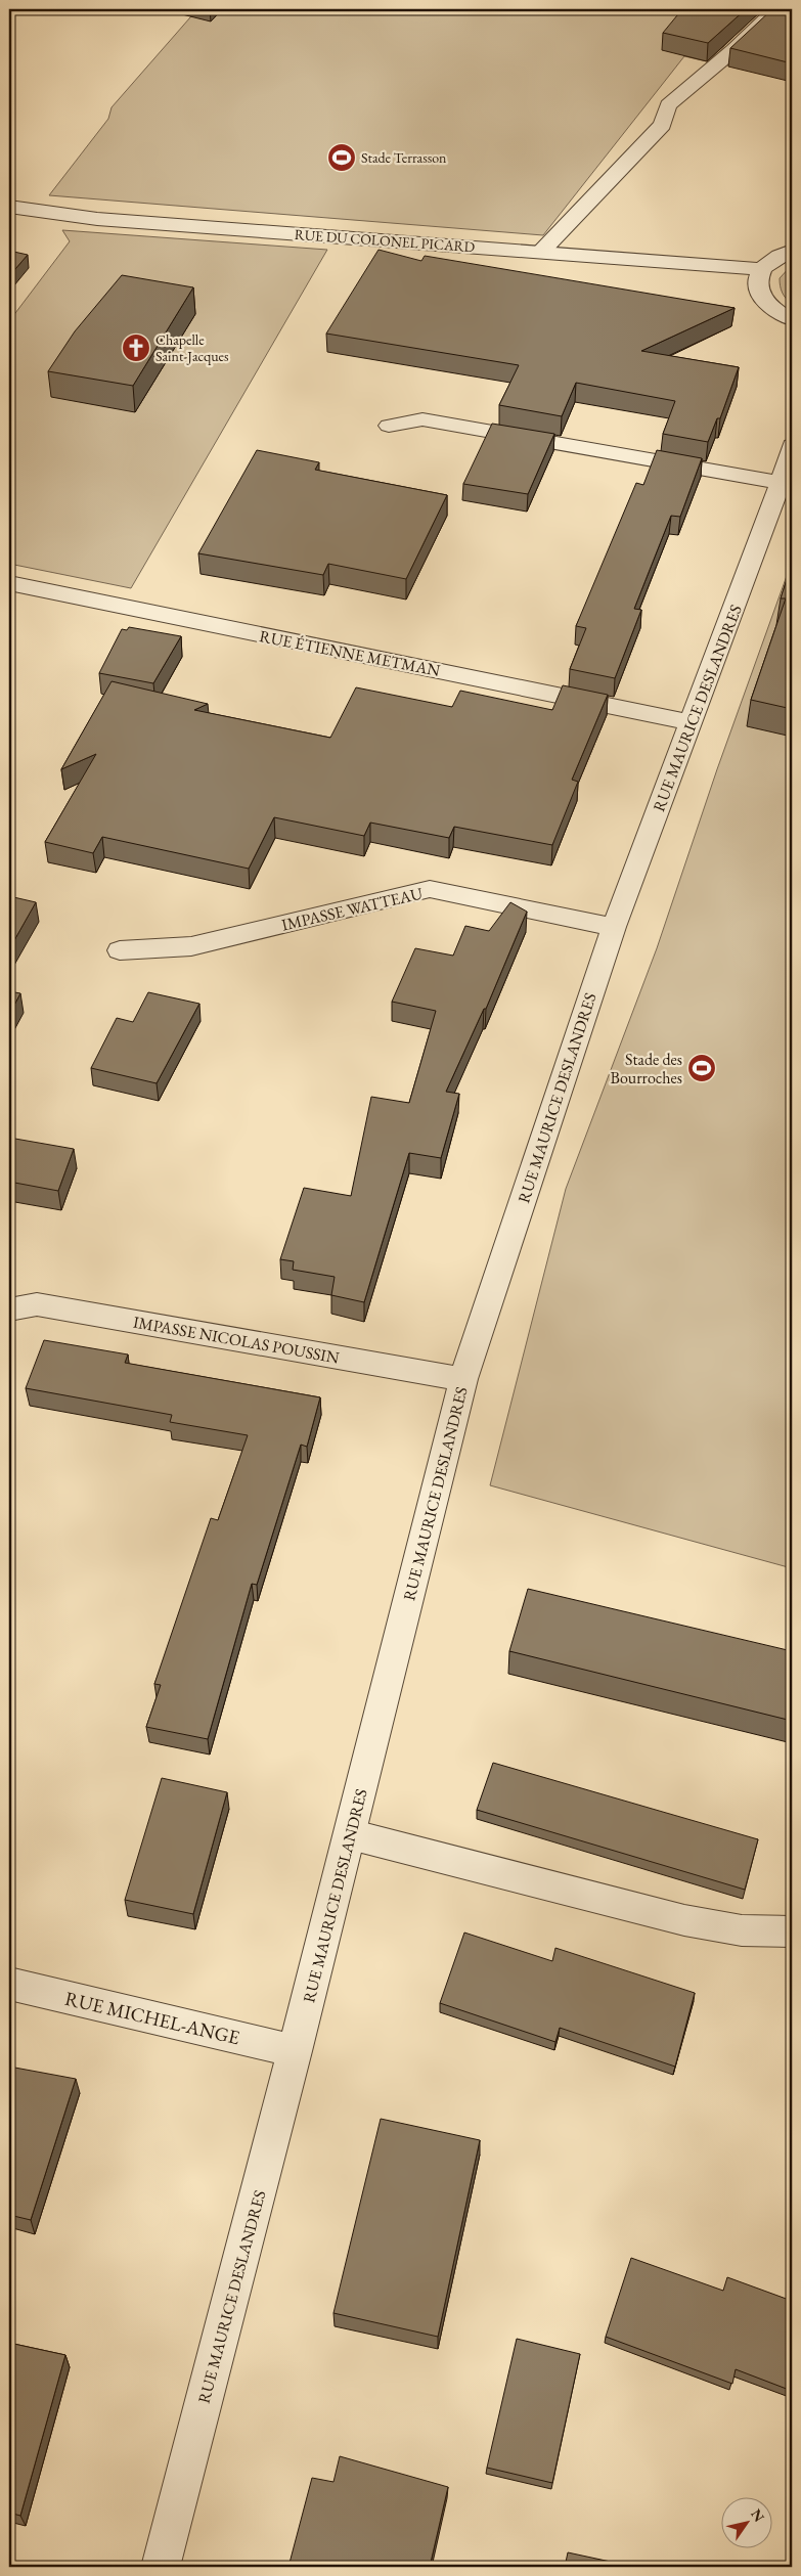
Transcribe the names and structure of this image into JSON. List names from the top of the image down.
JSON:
{
  "streets": {
    "street": [
      "RUE DU COLONEL PICARD",
      "RUE ÉTIENNE METMAN",
      "RUE MAURICE DESLANDRES",
      "IMPASSE WATTEAU",
      "IMPASSE NICOLAS POUSSIN",
      "RUE MICHEL-ANGE"
    ]
  },
  "crossings": [
    ["RUE ÉTIENNE METMAN", "RUE MAURICE DESLANDRES"],
    ["RUE MAURICE DESLANDRES", "IMPASSE WATTEAU"],
    ["RUE MAURICE DESLANDRES", "IMPASSE NICOLAS POUSSIN"],
    ["RUE MAURICE DESLANDRES", "RUE MICHEL-ANGE"]
  ],
  "places": {
    "sports": ["Stade Terrasson", "Stade des Bourroches"],
    "church": ["Chapelle Saint-Jacques"]
  },
  "north": "top right"
}
